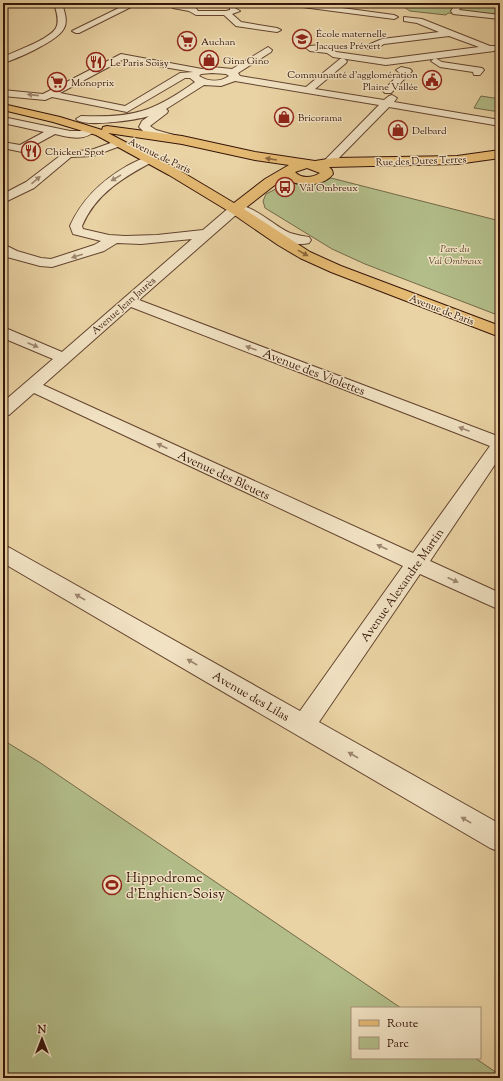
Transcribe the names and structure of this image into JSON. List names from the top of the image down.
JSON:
{
  "streets": {
    "main road": ["Avenue de Paris", "Rue des Dures Terres"],
    "street": [
      "Avenue Jean Jaurès",
      "Avenue des Violettes",
      "Avenue des Bleuets",
      "Avenue Alexandre Martin",
      "Avenue des Lilas"
    ]
  },
  "crossings": [
    ["Avenue de Paris", "Rue des Dures Terres"],
    ["Avenue de Paris", "Avenue Jean Jaurès"],
    ["Rue des Dures Terres", "Avenue Jean Jaurès"],
    ["Avenue Jean Jaurès", "Avenue des Violettes"],
    ["Avenue Jean Jaurès", "Avenue des Bleuets"],
    ["Avenue des Violettes", "Avenue Alexandre Martin"],
    ["Avenue des Bleuets", "Avenue Alexandre Martin"],
    ["Avenue Alexandre Martin", "Avenue des Lilas"]
  ],
  "one_way": ["Avenue des Violettes", "Avenue des Lilas"],
  "parks": ["Parc du Val Ombreux"],
  "places": {
    "school or university": ["École maternelle Jacques Prévert"],
    "supermarket": ["Auchan", "Monoprix"],
    "shop": ["Gina Gino", "Bricorama", "Delbard"],
    "restaurant": ["Le Paris Soisy", "Chicken Spot"],
    "public building": ["Communauté d'agglomération Plaine Vallée"],
    "bus stop": ["Val Ombreux"],
    "sports": ["Hippodrome d'Enghien-Soisy"]
  },
  "legend": ["Route", "Parc"],
  "north": "top"
}
